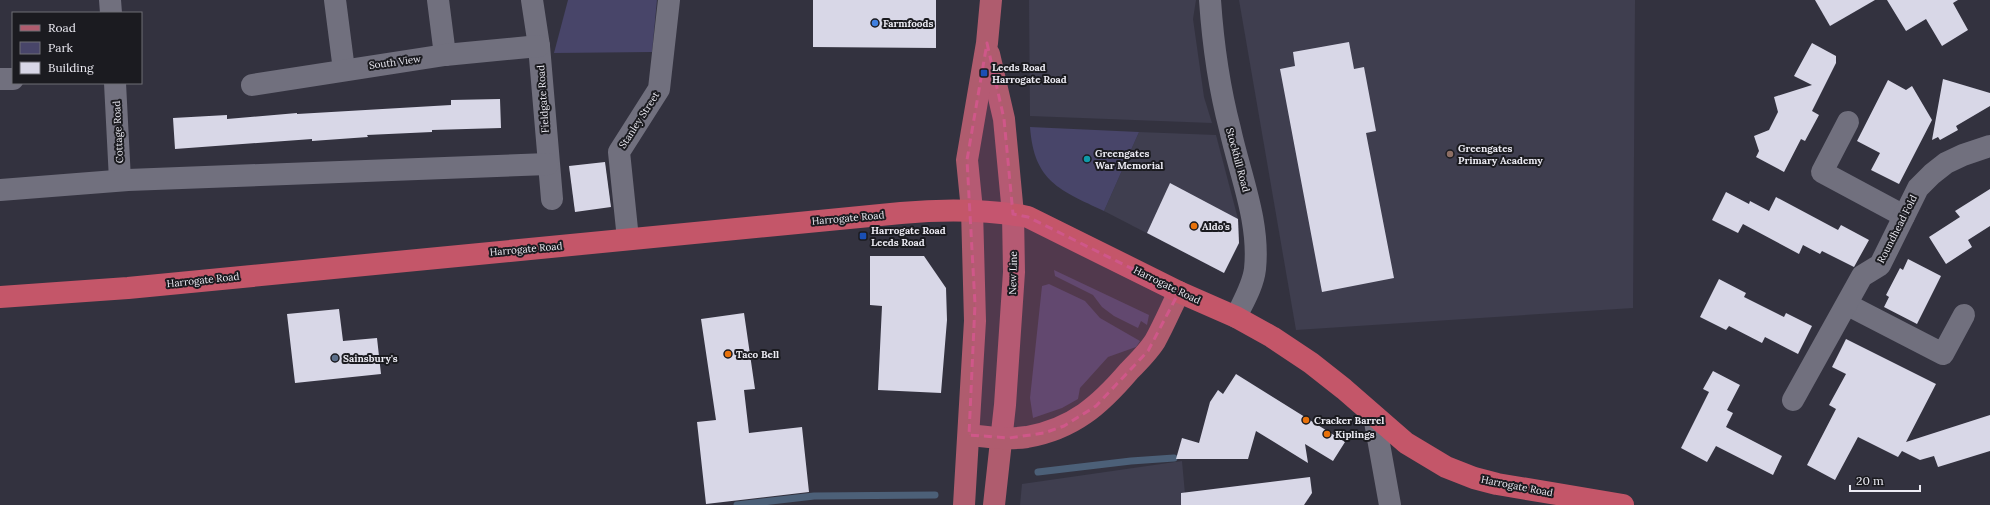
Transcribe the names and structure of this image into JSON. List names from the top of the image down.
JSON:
{
  "streets": {
    "highway": ["Harrogate Road"],
    "main road": ["New Line"],
    "street": [
      "South View",
      "Fieldgate Road",
      "Stanley Street",
      "Cottage Road",
      "Stockhill Road",
      "Roundhead Fold"
    ]
  },
  "crossings": [
    ["South View", "Fieldgate Road"],
    ["Stanley Street", "Harrogate Road"],
    ["Stockhill Road", "Harrogate Road"],
    ["Harrogate Road", "New Line"]
  ],
  "places": {
    "other": [
      "Farmfoods",
      "Greengates Primary Academy",
      "Greengates War Memorial",
      "Aldo's",
      "Taco Bell",
      "Sainsbury's",
      "Cracker Barrel",
      "Kiplings"
    ],
    "transit": ["Leeds Road Harrogate Road", "Harrogate Road Leeds Road"]
  },
  "legend": ["Road", "Park", "Building"],
  "scale_bar": "20 m"
}
